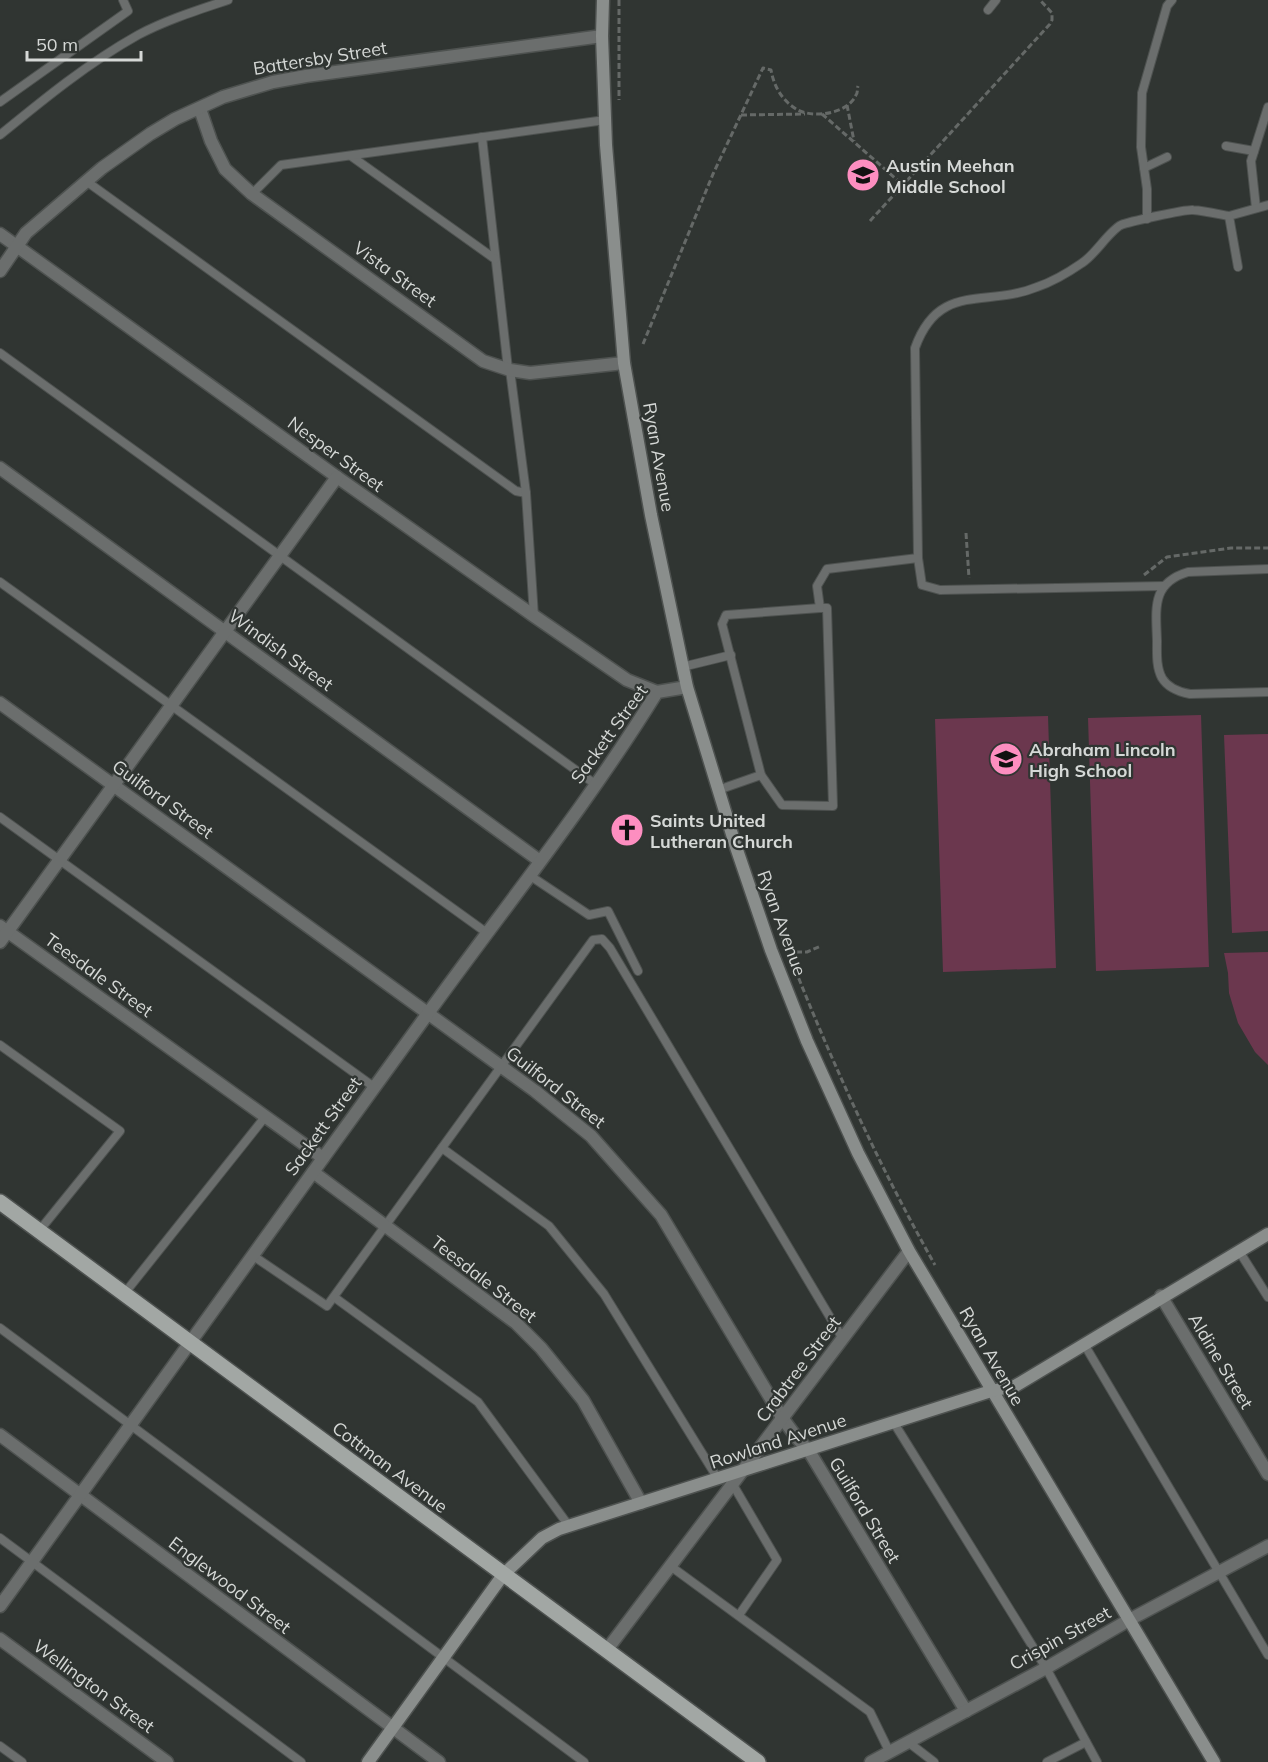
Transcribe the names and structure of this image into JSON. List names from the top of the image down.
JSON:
{
  "streets": {
    "main road": ["Cottman Avenue"],
    "street": [
      "Battersby Street",
      "Vista Street",
      "Nesper Street",
      "Ryan Avenue",
      "Windish Street",
      "Sackett Street",
      "Guilford Street",
      "Teesdale Street",
      "Aldine Street",
      "Crabtree Street",
      "Rowland Avenue",
      "Englewood Street",
      "Crispin Street",
      "Wellington Street"
    ]
  },
  "crossings": [
    ["Battersby Street", "Vista Street"],
    ["Battersby Street", "Nesper Street"],
    ["Battersby Street", "Ryan Avenue"],
    ["Vista Street", "Ryan Avenue"],
    ["Nesper Street", "Sackett Street"],
    ["Ryan Avenue", "Sackett Street"],
    ["Ryan Avenue", "Crabtree Street"],
    ["Ryan Avenue", "Rowland Avenue"],
    ["Ryan Avenue", "Crispin Street"],
    ["Windish Street", "Sackett Street"],
    ["Sackett Street", "Guilford Street"],
    ["Sackett Street", "Teesdale Street"],
    ["Sackett Street", "Cottman Avenue"],
    ["Sackett Street", "Englewood Street"],
    ["Guilford Street", "Crabtree Street"],
    ["Guilford Street", "Rowland Avenue"],
    ["Guilford Street", "Crispin Street"],
    ["Teesdale Street", "Rowland Avenue"],
    ["Aldine Street", "Rowland Avenue"],
    ["Crabtree Street", "Rowland Avenue"],
    ["Crabtree Street", "Cottman Avenue"],
    ["Rowland Avenue", "Cottman Avenue"],
    ["Rowland Avenue", "Englewood Street"]
  ],
  "places": {
    "school or university": ["Austin Meehan Middle School", "Abraham Lincoln High School"],
    "church": ["Saints United Lutheran Church"]
  },
  "scale_bar": "50 m"
}
